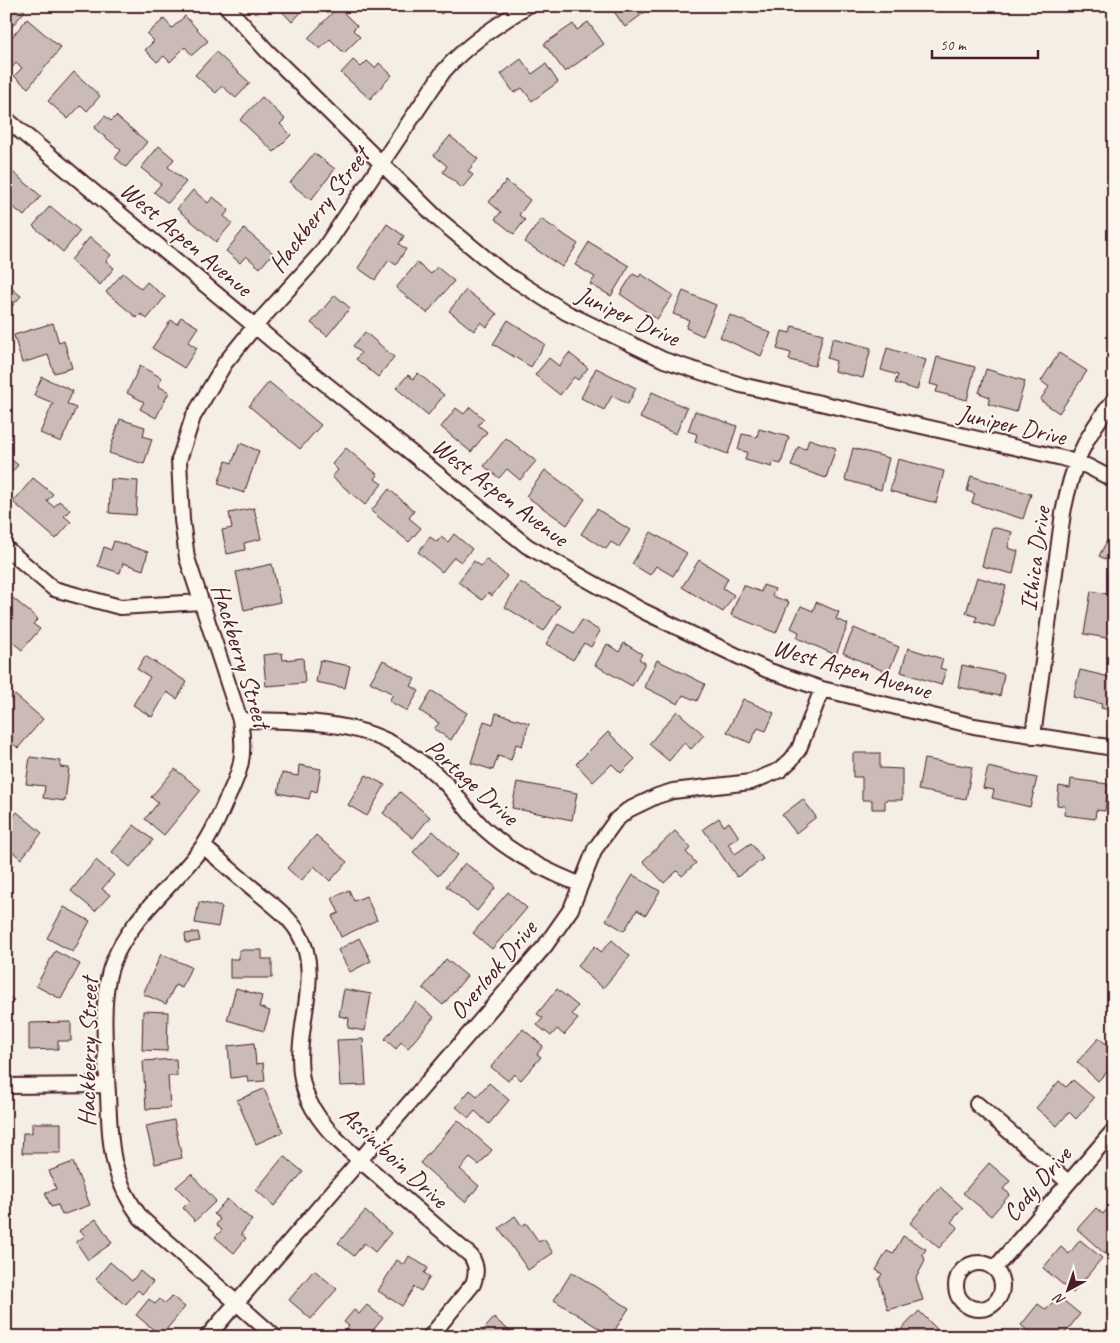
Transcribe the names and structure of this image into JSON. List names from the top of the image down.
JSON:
{
  "streets": {
    "street": [
      "Hackberry Street",
      "West Aspen Avenue",
      "Juniper Drive",
      "Ithica Drive",
      "Portage Drive",
      "Overlook Drive",
      "Assiniboin Drive",
      "Cody Drive"
    ]
  },
  "crossings": [
    ["Hackberry Street", "West Aspen Avenue"],
    ["Hackberry Street", "Juniper Drive"],
    ["Hackberry Street", "Portage Drive"],
    ["Hackberry Street", "Overlook Drive"],
    ["Hackberry Street", "Assiniboin Drive"],
    ["West Aspen Avenue", "Ithica Drive"],
    ["West Aspen Avenue", "Overlook Drive"],
    ["Juniper Drive", "Ithica Drive"],
    ["Portage Drive", "Overlook Drive"],
    ["Overlook Drive", "Assiniboin Drive"]
  ],
  "scale_bar": "50 m",
  "north": "bottom left"
}
